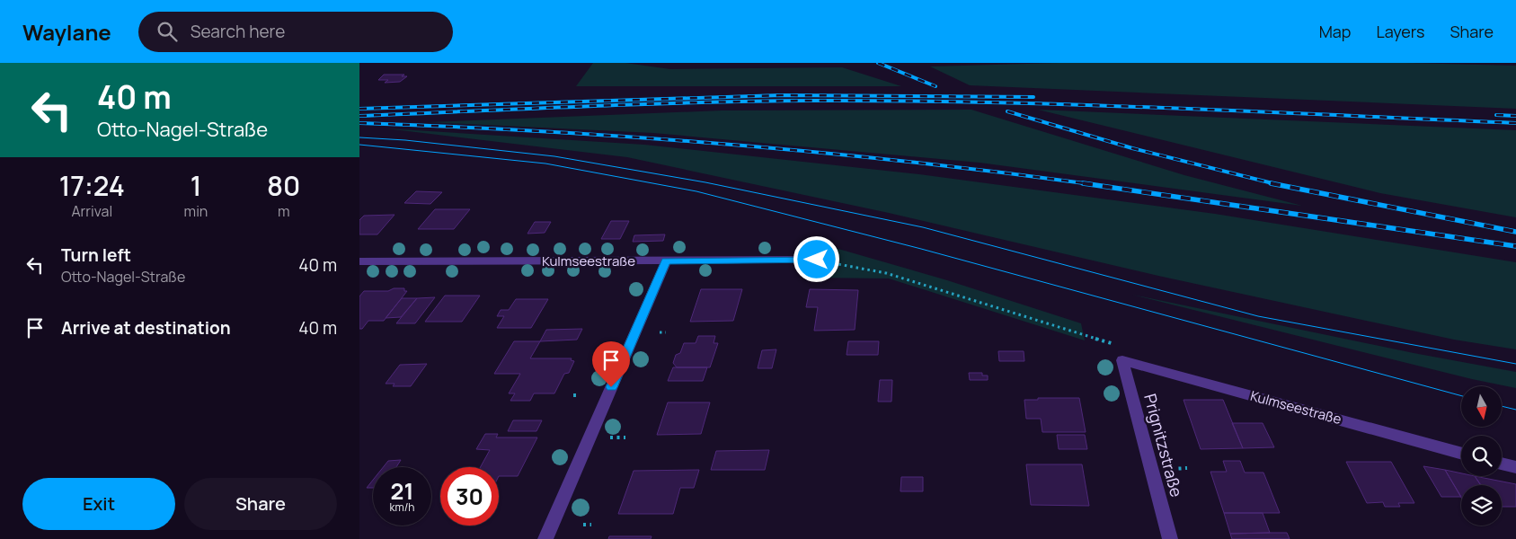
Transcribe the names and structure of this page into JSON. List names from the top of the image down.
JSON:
{
  "streets": {
    "street": ["Kulmseestraße", "Prignitzstraße"]
  },
  "crossings": [
    ["Kulmseestraße", "Prignitzstraße"]
  ],
  "north": "bottom",
  "page": {
    "header": "Waylane",
    "search": "Search here",
    "nav": ["Map", "Layers", "Share"],
    "turn": ["40 m", "Otto-Nagel-Straße"],
    "eta": [
      "17:24",
      "Arrival",
      "1",
      "min",
      "80",
      "m"
    ],
    "list": [
      {
        "name": "Turn left",
        "note": "Otto-Nagel-Straße",
        "value": "40 m"
      },
      {
        "name": "Arrive at destination",
        "value": "40 m"
      }
    ],
    "speed": "21 km/h",
    "limit": "30",
    "buttons": ["Exit", "Share"]
  }
}
